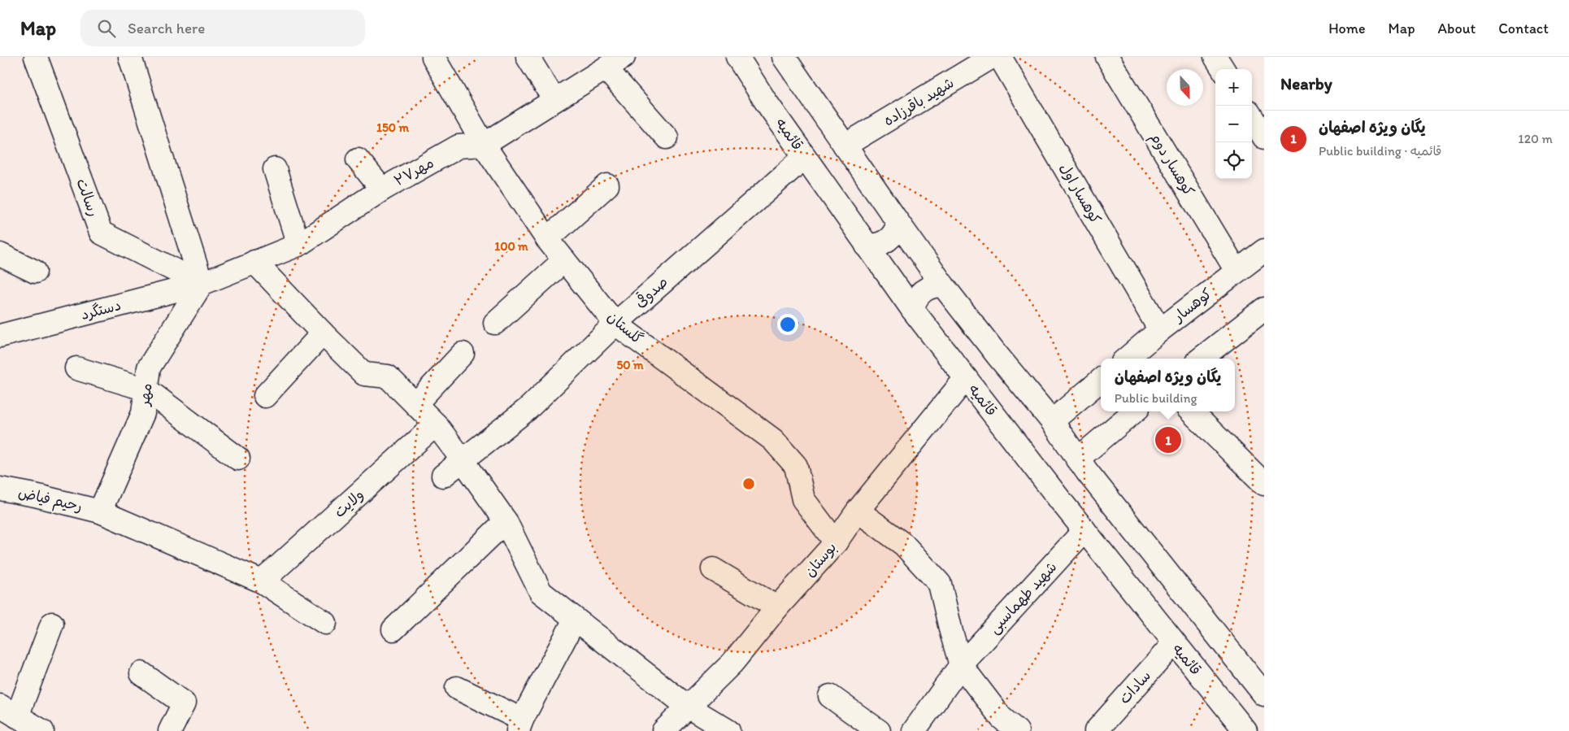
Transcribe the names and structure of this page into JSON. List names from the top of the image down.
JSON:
{
  "streets": {
    "street": [
      "شهید باقرزاده",
      "قائمیه",
      "کوهسار دوم",
      "مهر۲۷",
      "کوهسار اول",
      "رسالت",
      "صدوقی",
      "کوهسار",
      "دستگرد",
      "گلستان",
      "مهر",
      "رحیم فیاض",
      "ولایت",
      "بوستان",
      "شهید طهماسبی",
      "سادات"
    ]
  },
  "crossings": [
    ["قائمیه", "صدوقی"],
    ["قائمیه", "بوستان"],
    ["قائمیه", "شهید طهماسبی"],
    ["قائمیه", "سادات"],
    ["کوهسار دوم", "کوهسار"],
    ["مهر۲۷", "رسالت"],
    ["مهر۲۷", "دستگرد"],
    ["مهر۲۷", "گلستان"],
    ["مهر۲۷", "مهر"],
    ["کوهسار اول", "کوهسار"],
    ["رسالت", "دستگرد"],
    ["رسالت", "مهر"],
    ["صدوقی", "گلستان"],
    ["دستگرد", "مهر"],
    ["گلستان", "بوستان"],
    ["مهر", "رحیم فیاض"]
  ],
  "north": "bottom",
  "page": {
    "header": "Map",
    "search": "Search here",
    "nav": [
      "Home",
      "Map",
      "About",
      "Contact"
    ],
    "heading": "Nearby",
    "map_buttons": ["+", "−"],
    "list": [
      {
        "mark": "1",
        "name": "یگان ویژه اصفهان",
        "note": "Public building · قائمیه",
        "value": "120 m"
      }
    ],
    "popup": ["یگان ویژه اصفهان", "Public building"],
    "pins": "1"
  },
  "rings": ["150 m", "100 m", "50 m"]
}
